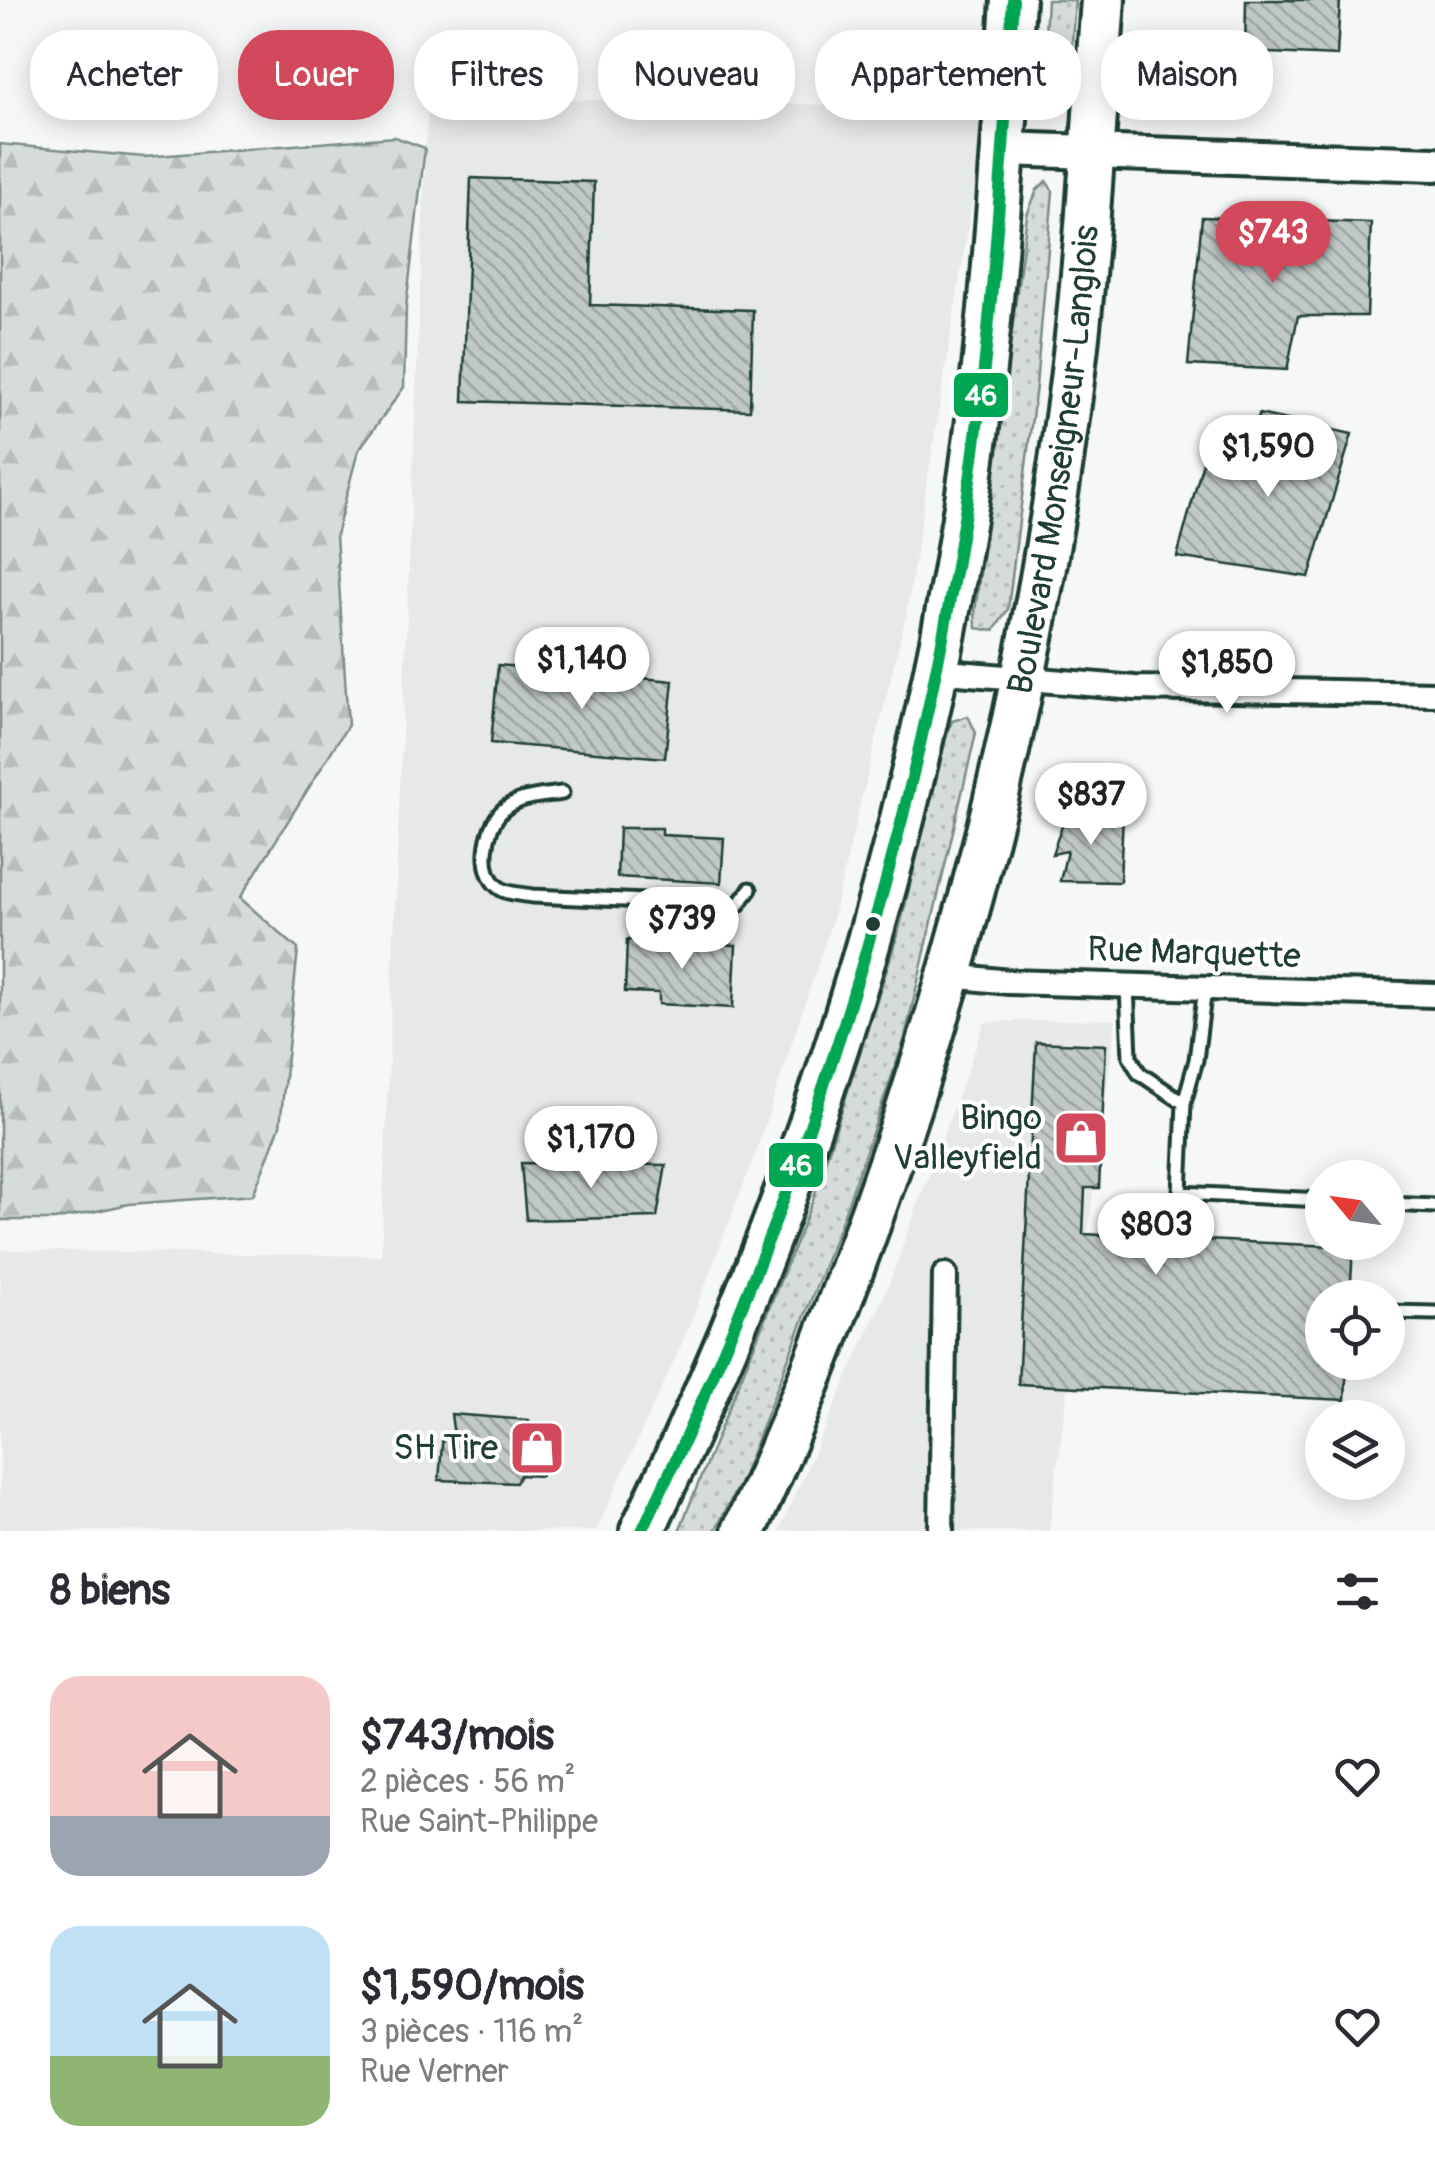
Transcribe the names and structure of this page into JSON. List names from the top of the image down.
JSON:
{
  "streets": {
    "highway": ["Boulevard Monseigneur-Langlois"],
    "street": ["Rue Marquette"]
  },
  "crossings": [
    ["Boulevard Monseigneur-Langlois", "Rue Marquette"]
  ],
  "places": {
    "shop": ["Bingo Valleyfield", "SH Tire"]
  },
  "lines": ["transit line 46"],
  "north": "top left",
  "page": {
    "chip": [
      "Acheter",
      "Louer",
      "Filtres",
      "Nouveau",
      "Appartement",
      "Maison"
    ],
    "price": [
      "$743",
      "$1,590",
      "$1,140",
      "$1,850",
      "$837",
      "$739",
      "$1,170",
      "$803"
    ],
    "heading": "8 biens",
    "list": [
      {
        "name": "$743/mois",
        "note": "2 pièces · 56 m² · Rue Saint-Philippe"
      },
      {
        "name": "$1,590/mois",
        "note": "3 pièces · 116 m² · Rue Verner"
      }
    ]
  }
}
